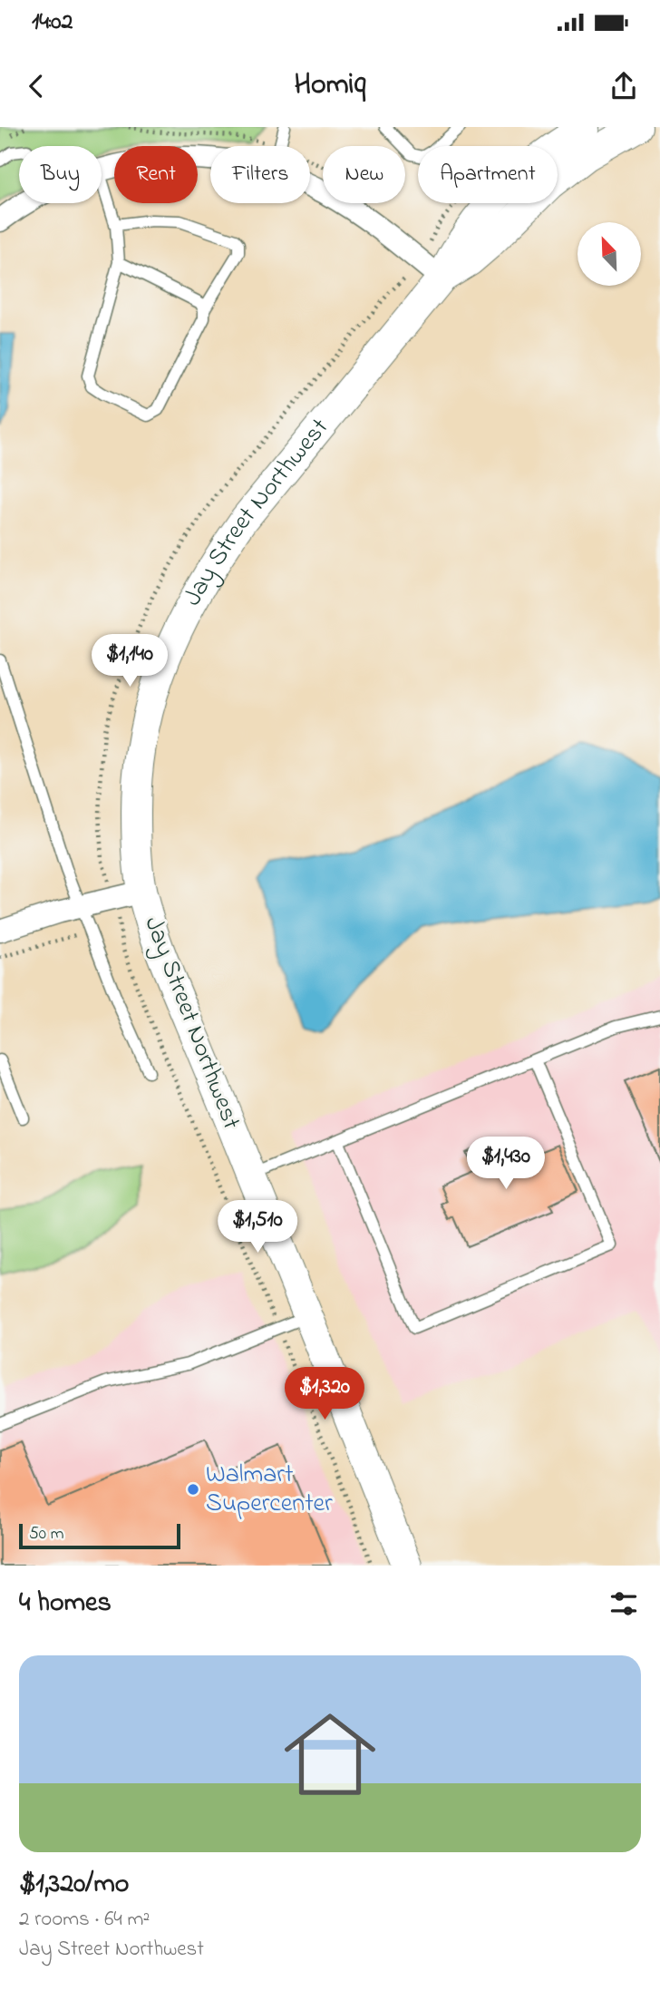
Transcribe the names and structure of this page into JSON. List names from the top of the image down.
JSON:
{
  "streets": {
    "street": ["Jay Street Northwest"]
  },
  "places": ["Walmart Supercenter"],
  "scale_bar": "50 m",
  "north": "top left",
  "page": {
    "status": "14:02",
    "header": "Homiq",
    "chip": [
      "Buy",
      "Rent",
      "Filters",
      "New",
      "Apartment"
    ],
    "price": [
      "$1,140",
      "$1,430",
      "$1,510",
      "$1,320"
    ],
    "scale": "50 m",
    "heading": "4 homes",
    "list": [
      {
        "name": "$1,320/mo",
        "note": "2 rooms · 64 m² · Jay Street Northwest"
      }
    ]
  }
}
